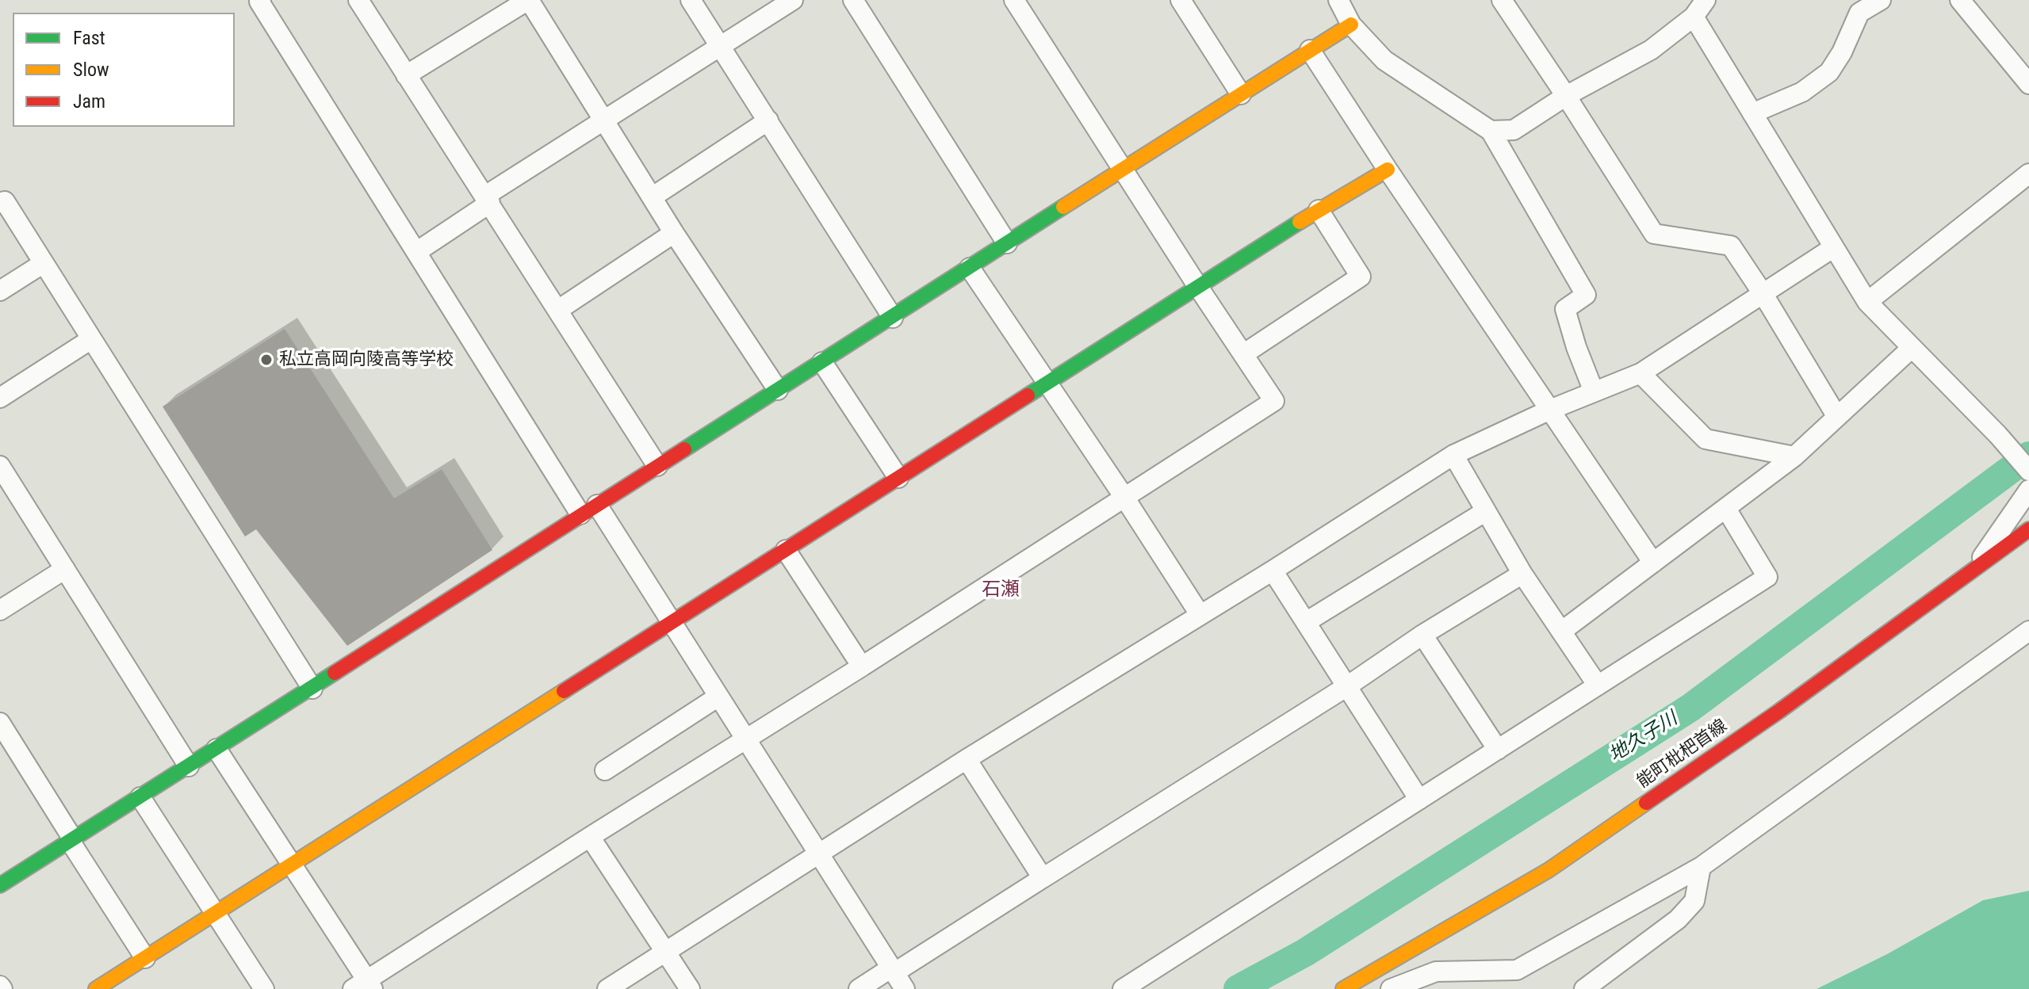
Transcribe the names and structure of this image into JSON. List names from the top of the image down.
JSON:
{
  "streets": {
    "street": ["能町枇杷首線"]
  },
  "districts": ["石瀬"],
  "water": ["地久子川"],
  "places": ["私立高岡向陵高等学校"],
  "legend": ["Fast", "Slow", "Jam"]
}
